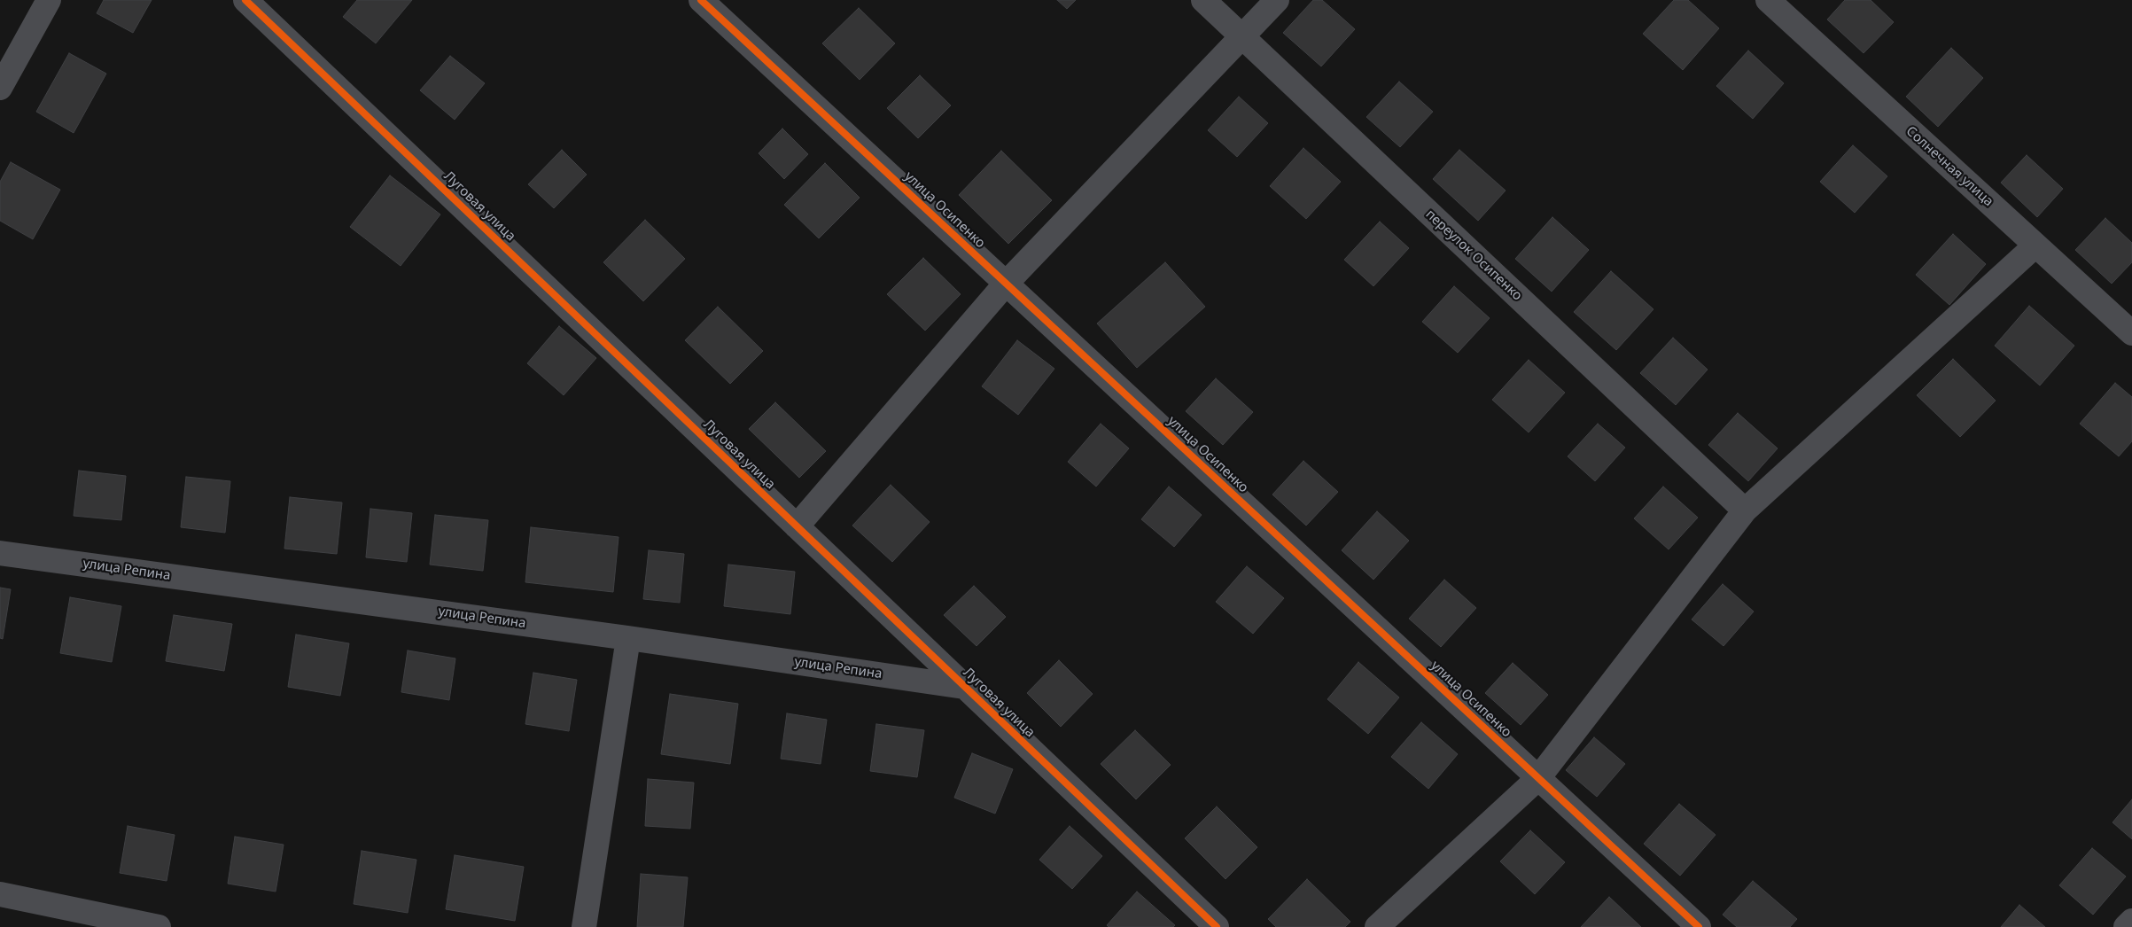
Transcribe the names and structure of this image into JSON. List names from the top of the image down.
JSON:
{
  "streets": {
    "street": [
      "Солнечная улица",
      "Луговая улица",
      "улица Осипенко",
      "переулок Осипенко",
      "улица Репина"
    ]
  },
  "crossings": [
    ["Луговая улица", "улица Репина"]
  ]
}
